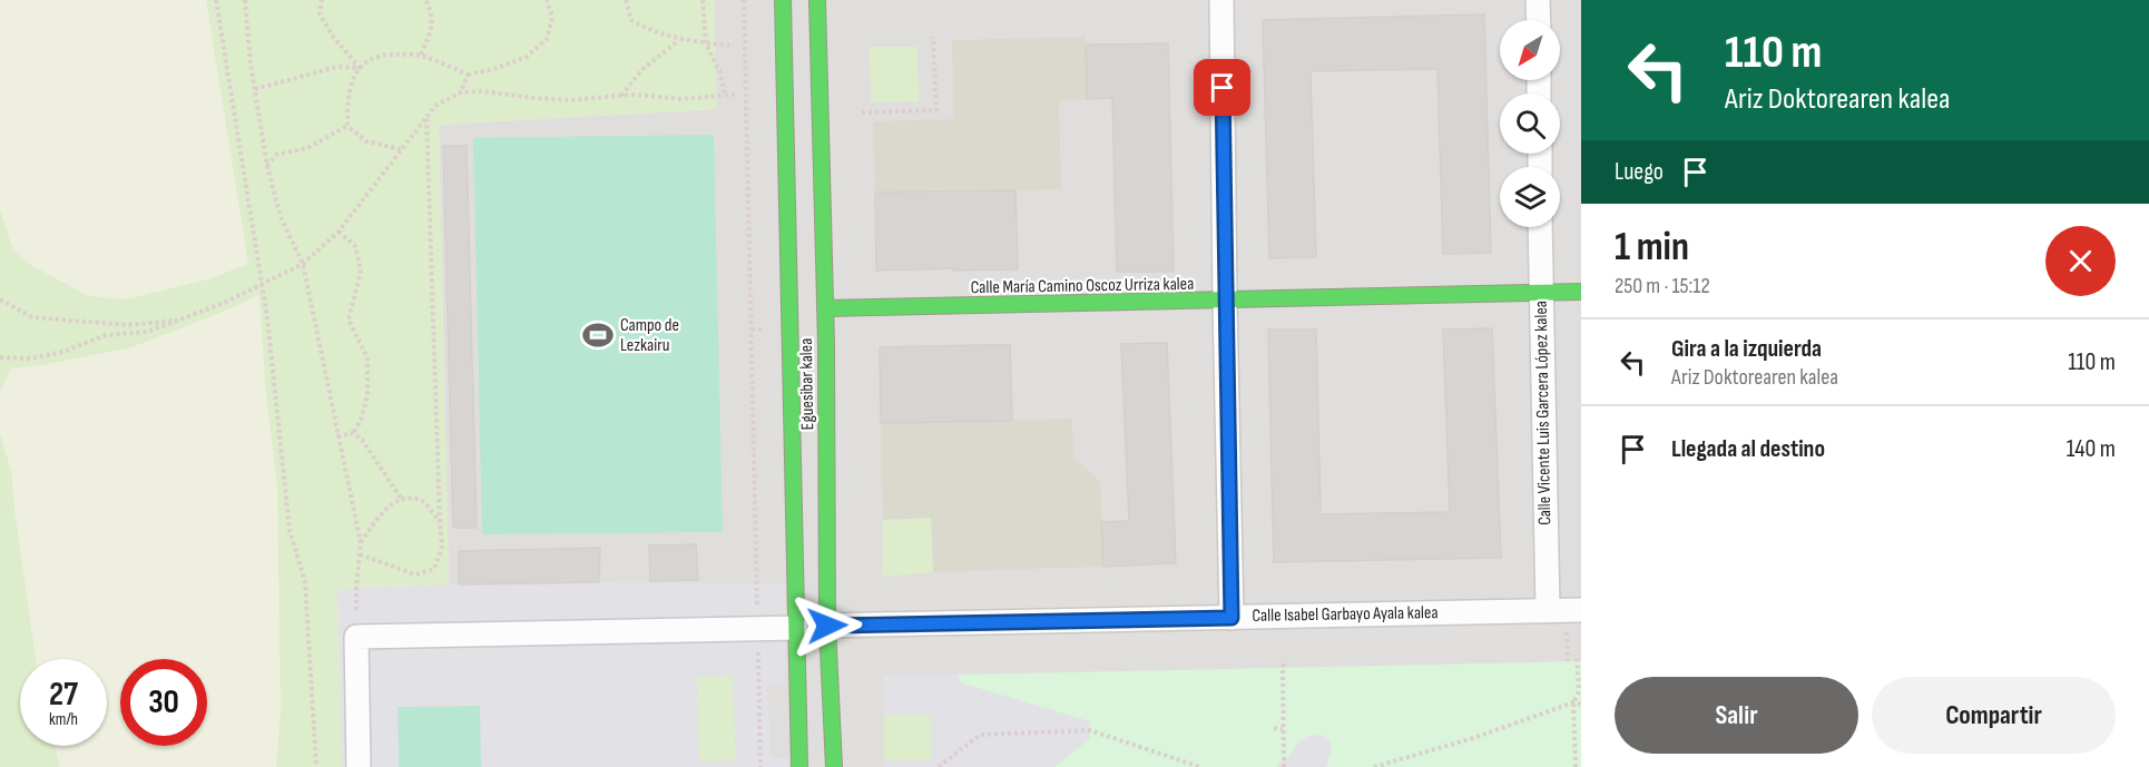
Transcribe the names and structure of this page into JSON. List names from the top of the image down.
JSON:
{
  "streets": {
    "street": [
      "Calle María Camino Oscoz Urriza kalea",
      "Eguesibar kalea",
      "Calle Vicente Luis Garcera López kalea",
      "Calle Isabel Garbayo Ayala kalea"
    ]
  },
  "crossings": [
    ["Calle María Camino Oscoz Urriza kalea", "Eguesibar kalea"],
    ["Calle María Camino Oscoz Urriza kalea", "Calle Vicente Luis Garcera López kalea"],
    ["Eguesibar kalea", "Calle Isabel Garbayo Ayala kalea"],
    ["Calle Vicente Luis Garcera López kalea", "Calle Isabel Garbayo Ayala kalea"]
  ],
  "places": {
    "sports": ["Campo de Lezkairu"]
  },
  "north": "bottom left",
  "page": {
    "turn": ["110 m", "Ariz Doktorearen kalea"],
    "then": "Luego",
    "heading": ["1 min", "250 m · 15:12"],
    "list": [
      {
        "name": "Gira a la izquierda",
        "note": "Ariz Doktorearen kalea",
        "value": "110 m"
      },
      {
        "name": "Llegada al destino",
        "value": "140 m"
      }
    ],
    "speed": "27 km/h",
    "limit": "30",
    "buttons": ["Salir", "Compartir"]
  }
}
